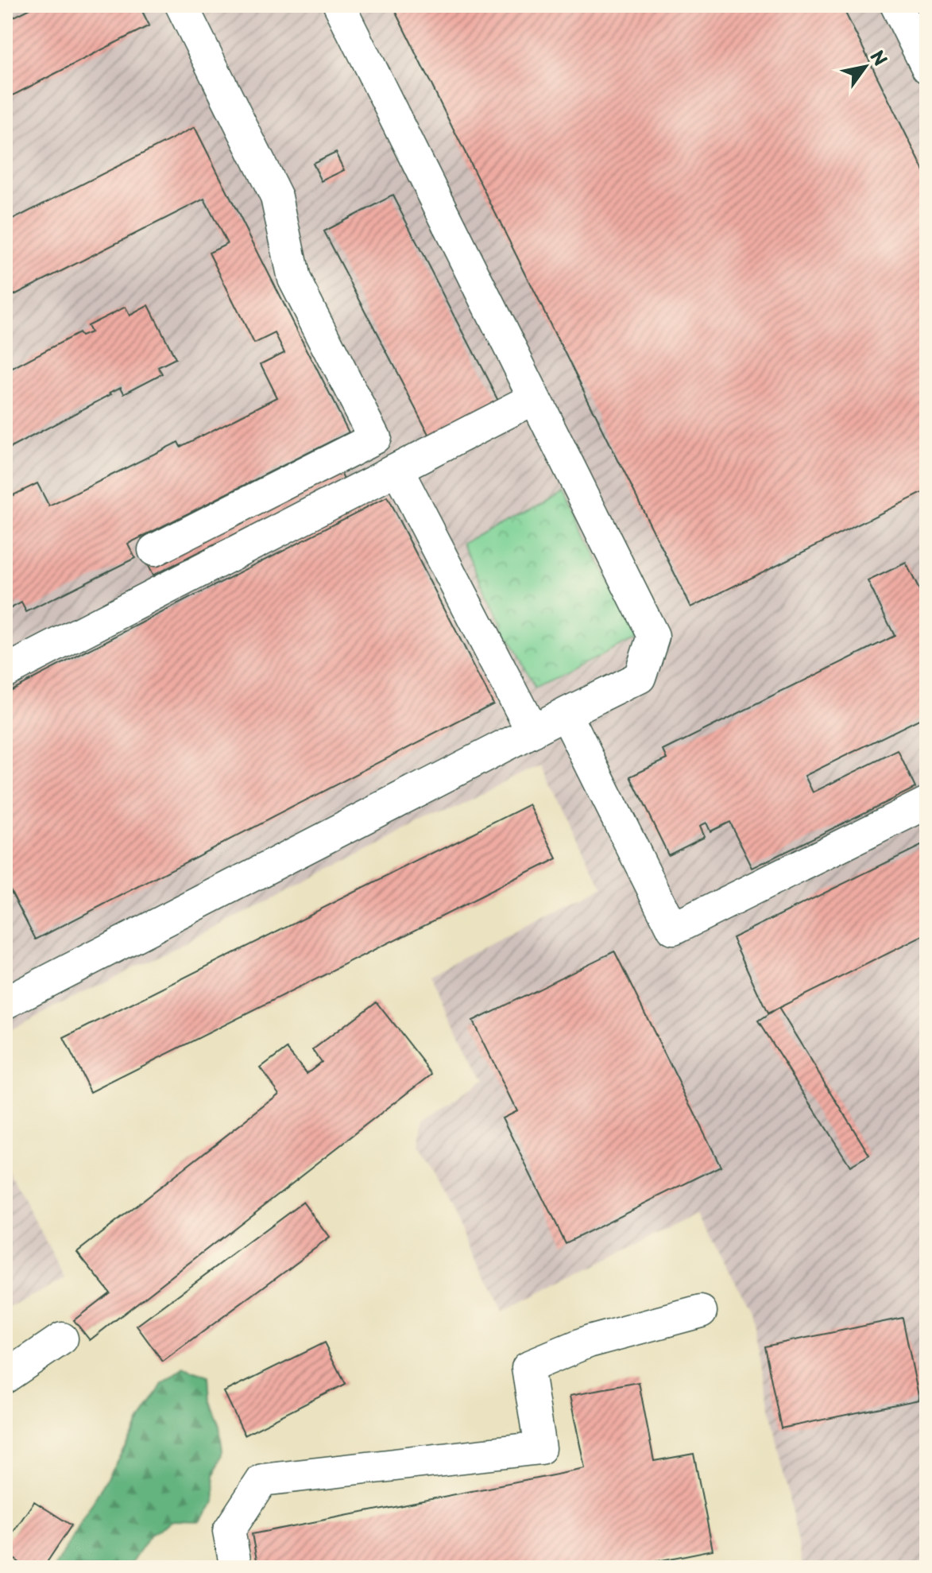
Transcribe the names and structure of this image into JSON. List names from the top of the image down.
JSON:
{
  "north": "top right"
}
